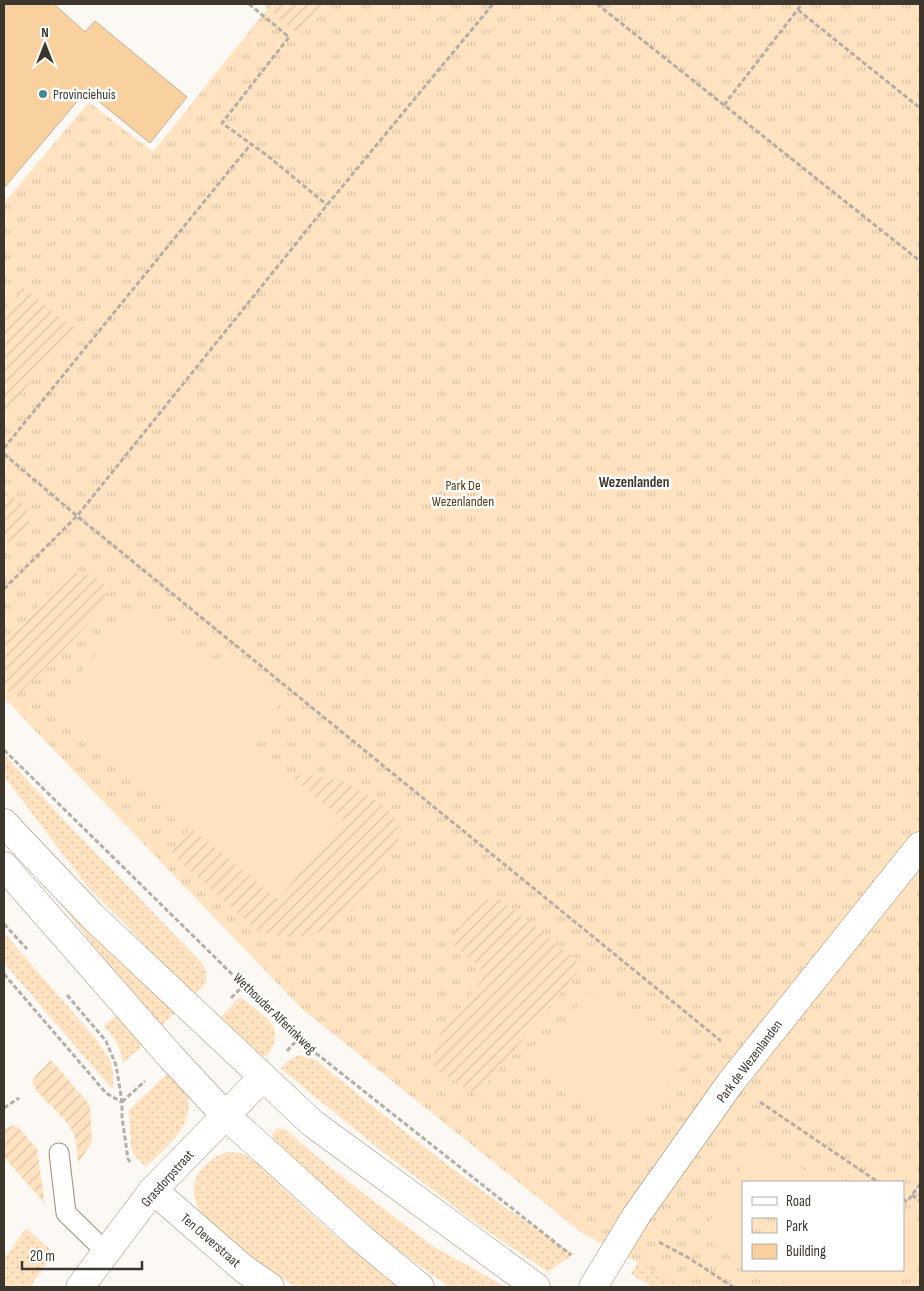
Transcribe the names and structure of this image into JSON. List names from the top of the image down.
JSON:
{
  "streets": {
    "main road": ["Park de Wezenlanden", "Grasdorpstraat", "Ten Oeverstraat"],
    "path": ["Wethouder Alferinkweg"]
  },
  "crossings": [
    ["Wethouder Alferinkweg", "Park de Wezenlanden"],
    ["Grasdorpstraat", "Ten Oeverstraat"]
  ],
  "districts": ["Wezenlanden"],
  "parks": ["Park De Wezenlanden"],
  "places": ["Provinciehuis"],
  "legend": ["Road", "Park", "Building"],
  "scale_bar": "20 m",
  "north": "top"
}
